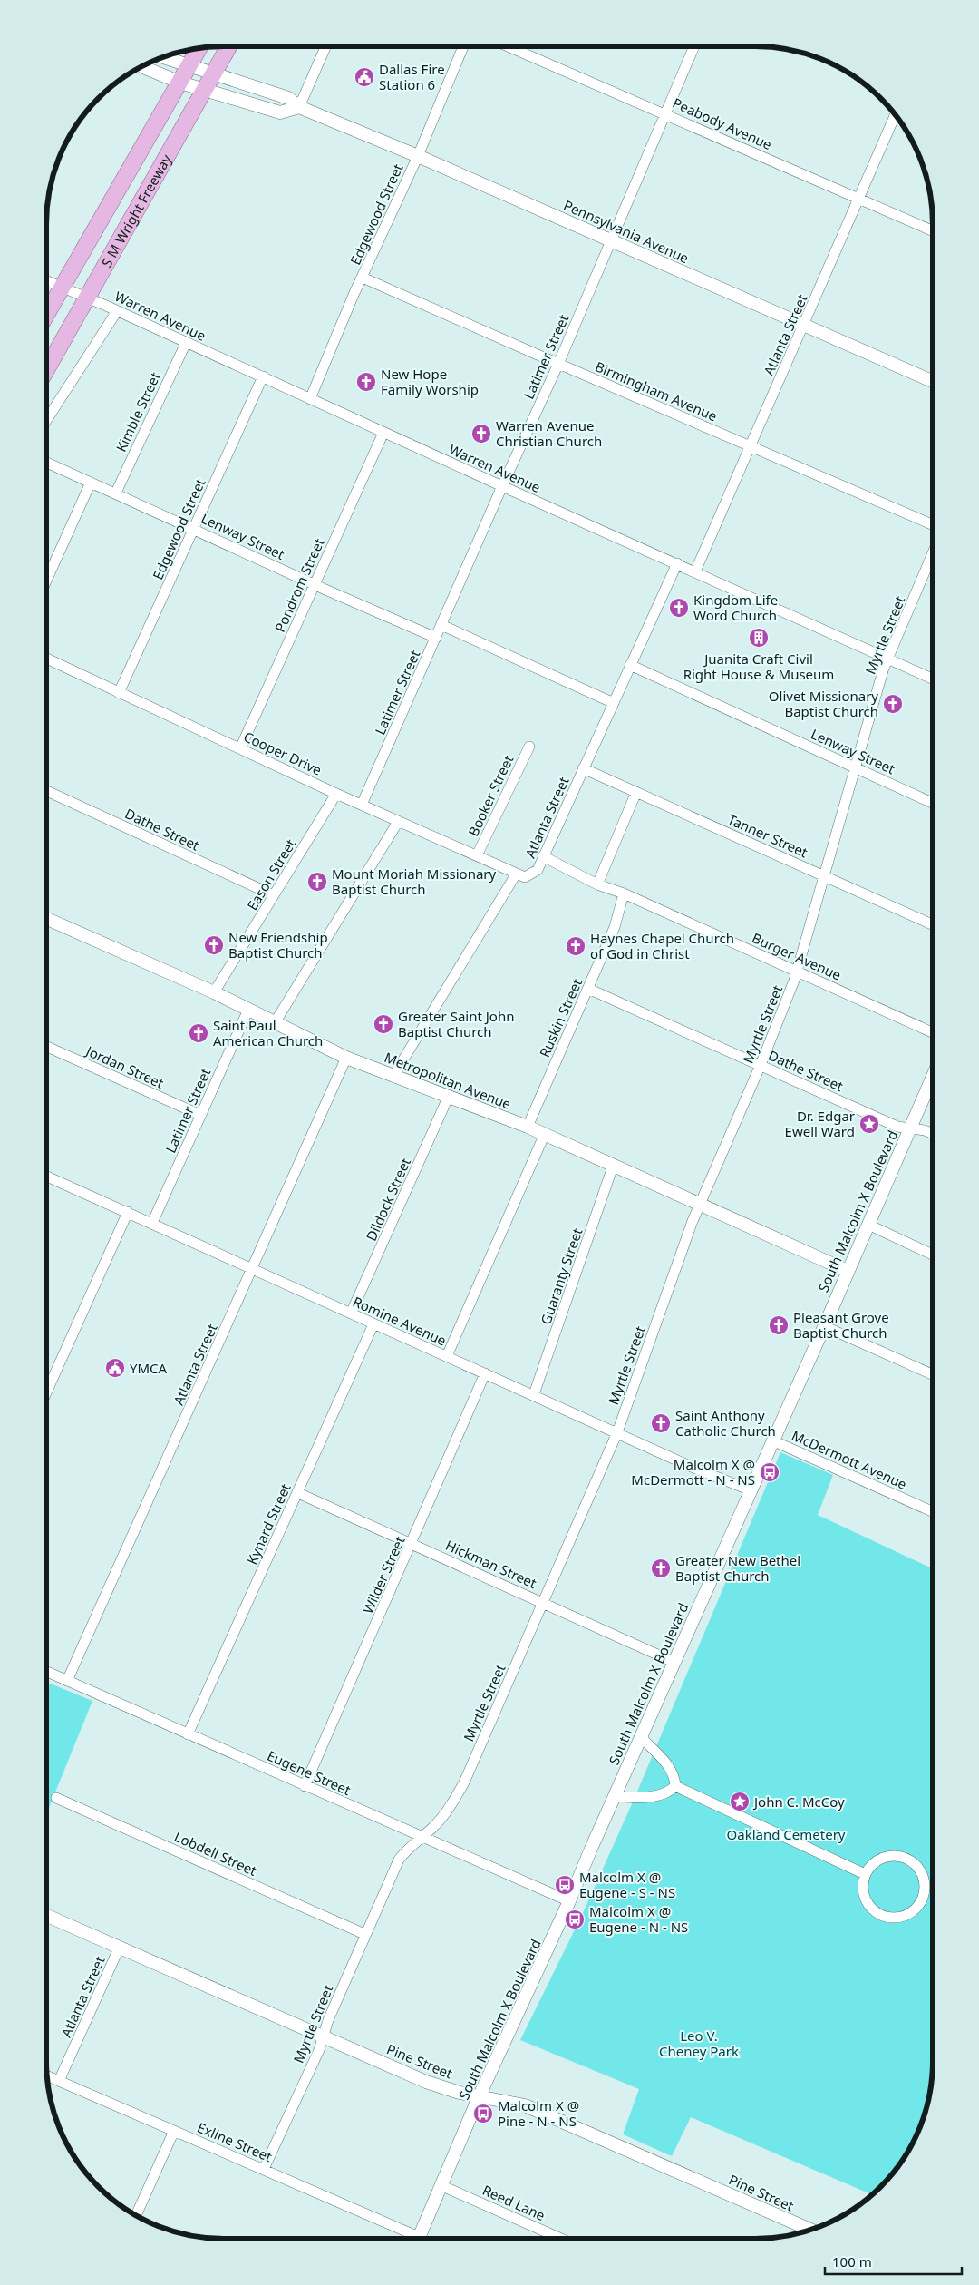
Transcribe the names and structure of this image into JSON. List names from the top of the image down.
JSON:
{
  "streets": {
    "main road": ["S M Wright Freeway"],
    "street": [
      "Peabody Avenue",
      "Edgewood Street",
      "Pennsylvania Avenue",
      "Warren Avenue",
      "Atlanta Street",
      "Latimer Street",
      "Birmingham Avenue",
      "Kimble Street",
      "Lenway Street",
      "Pondrom Street",
      "Myrtle Street",
      "Cooper Drive",
      "Booker Street",
      "Dathe Street",
      "Tanner Street",
      "Eason Street",
      "Burger Avenue",
      "Ruskin Street",
      "Jordan Street",
      "Metropolitan Avenue",
      "Dildock Street",
      "South Malcolm X Boulevard",
      "Guaranty Street",
      "Romine Avenue",
      "McDermott Avenue",
      "Kynard Street",
      "Hickman Street",
      "Wilder Street",
      "Eugene Street",
      "Lobdell Street",
      "Pine Street",
      "Exline Street",
      "Reed Lane"
    ]
  },
  "crossings": [
    ["Peabody Avenue", "Atlanta Street"],
    ["Peabody Avenue", "Latimer Street"],
    ["S M Wright Freeway", "Pennsylvania Avenue"],
    ["S M Wright Freeway", "Warren Avenue"],
    ["Edgewood Street", "Pennsylvania Avenue"],
    ["Edgewood Street", "Warren Avenue"],
    ["Edgewood Street", "Birmingham Avenue"],
    ["Edgewood Street", "Lenway Street"],
    ["Edgewood Street", "Cooper Drive"],
    ["Pennsylvania Avenue", "Atlanta Street"],
    ["Pennsylvania Avenue", "Latimer Street"],
    ["Warren Avenue", "Atlanta Street"],
    ["Warren Avenue", "Latimer Street"],
    ["Warren Avenue", "Kimble Street"],
    ["Warren Avenue", "Pondrom Street"],
    ["Warren Avenue", "Myrtle Street"],
    ["Atlanta Street", "Birmingham Avenue"],
    ["Atlanta Street", "Lenway Street"],
    ["Atlanta Street", "Cooper Drive"],
    ["Atlanta Street", "Tanner Street"],
    ["Atlanta Street", "Burger Avenue"],
    ["Atlanta Street", "Metropolitan Avenue"],
    ["Atlanta Street", "Romine Avenue"],
    ["Atlanta Street", "Eugene Street"],
    ["Atlanta Street", "Pine Street"],
    ["Atlanta Street", "Exline Street"],
    ["Latimer Street", "Birmingham Avenue"],
    ["Latimer Street", "Lenway Street"],
    ["Latimer Street", "Cooper Drive"],
    ["Latimer Street", "Jordan Street"],
    ["Latimer Street", "Metropolitan Avenue"],
    ["Latimer Street", "Romine Avenue"],
    ["Kimble Street", "Lenway Street"],
    ["Lenway Street", "Pondrom Street"],
    ["Lenway Street", "Myrtle Street"],
    ["Pondrom Street", "Cooper Drive"],
    ["Myrtle Street", "Dathe Street"],
    ["Myrtle Street", "Tanner Street"],
    ["Myrtle Street", "Burger Avenue"],
    ["Myrtle Street", "Metropolitan Avenue"],
    ["Myrtle Street", "Romine Avenue"],
    ["Myrtle Street", "Hickman Street"],
    ["Myrtle Street", "Eugene Street"],
    ["Myrtle Street", "Lobdell Street"],
    ["Myrtle Street", "Pine Street"],
    ["Myrtle Street", "Exline Street"],
    ["Cooper Drive", "Booker Street"],
    ["Cooper Drive", "Eason Street"],
    ["Dathe Street", "Eason Street"],
    ["Dathe Street", "Ruskin Street"],
    ["Dathe Street", "South Malcolm X Boulevard"],
    ["Eason Street", "Metropolitan Avenue"],
    ["Burger Avenue", "Ruskin Street"],
    ["Ruskin Street", "Metropolitan Avenue"],
    ["Metropolitan Avenue", "Dildock Street"],
    ["Metropolitan Avenue", "South Malcolm X Boulevard"],
    ["Metropolitan Avenue", "Guaranty Street"],
    ["Dildock Street", "Romine Avenue"],
    ["South Malcolm X Boulevard", "Romine Avenue"],
    ["South Malcolm X Boulevard", "McDermott Avenue"],
    ["South Malcolm X Boulevard", "Hickman Street"],
    ["South Malcolm X Boulevard", "Eugene Street"],
    ["South Malcolm X Boulevard", "Pine Street"],
    ["South Malcolm X Boulevard", "Reed Lane"],
    ["Guaranty Street", "Romine Avenue"],
    ["Romine Avenue", "Kynard Street"],
    ["Romine Avenue", "Wilder Street"],
    ["Kynard Street", "Hickman Street"],
    ["Kynard Street", "Eugene Street"],
    ["Hickman Street", "Wilder Street"],
    ["Wilder Street", "Eugene Street"]
  ],
  "parks": ["Oakland Cemetery", "Leo V. Cheney Park"],
  "places": {
    "public building": ["Dallas Fire Station 6", "YMCA"],
    "church": [
      "New Hope Family Worship",
      "Warren Avenue Christian Church",
      "Kingdom Life Word Church",
      "Olivet Missionary Baptist Church",
      "Mount Moriah Missionary Baptist Church",
      "New Friendship Baptist Church",
      "Haynes Chapel Church of God in Christ",
      "Greater Saint John Baptist Church",
      "Saint Paul American Church",
      "Pleasant Grove Baptist Church",
      "Saint Anthony Catholic Church",
      "Greater New Bethel Baptist Church"
    ],
    "building": ["Juanita Craft Civil Right House & Museum"],
    "place": ["Dr. Edgar Ewell Ward", "John C. McCoy"],
    "bus stop": [
      "Malcolm X @ McDermott - N - NS",
      "Malcolm X @ Eugene - S - NS",
      "Malcolm X @ Eugene - N - NS",
      "Malcolm X @ Pine - N - NS"
    ]
  },
  "scale_bar": "100 m"
}
